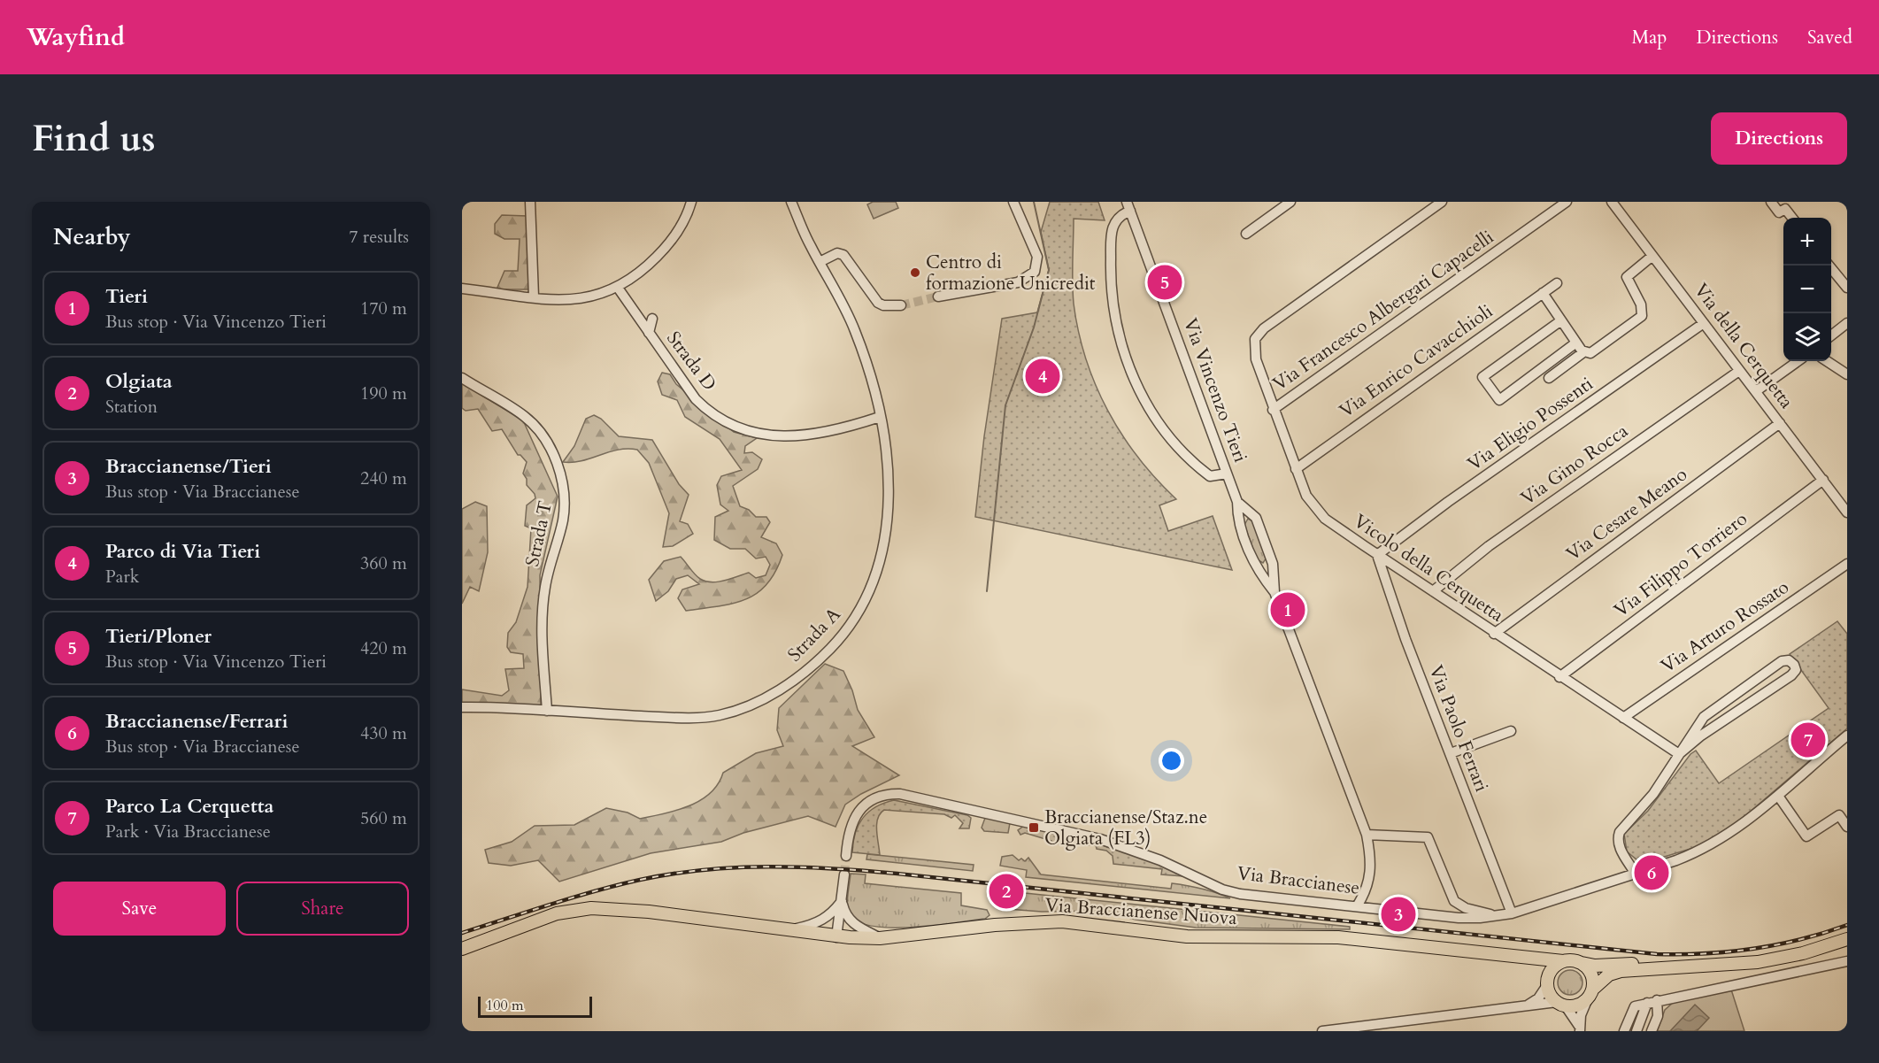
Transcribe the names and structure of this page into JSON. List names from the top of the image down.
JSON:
{
  "streets": {
    "main road": ["Via Braccianense Nuova"],
    "street": [
      "Via Francesco Albergati Capacelli",
      "Via della Cerquetta",
      "Strada D",
      "Via Enrico Cavacchioli",
      "Via Vincenzo Tieri",
      "Via Eligio Possenti",
      "Via Gino Rocca",
      "Via Cesare Meano",
      "Strada T",
      "Via Filippo Torriero",
      "Vicolo della Cerquetta",
      "Via Arturo Rossato",
      "Strada A",
      "Via Paolo Ferrari",
      "Via Braccianese"
    ]
  },
  "crossings": [
    ["Via Francesco Albergati Capacelli", "Vicolo della Cerquetta"],
    ["Via della Cerquetta", "Via Eligio Possenti"],
    ["Via della Cerquetta", "Via Gino Rocca"],
    ["Via della Cerquetta", "Via Cesare Meano"],
    ["Via della Cerquetta", "Via Filippo Torriero"],
    ["Strada D", "Strada A"],
    ["Via Enrico Cavacchioli", "Vicolo della Cerquetta"],
    ["Via Vincenzo Tieri", "Via Braccianese"],
    ["Via Eligio Possenti", "Vicolo della Cerquetta"],
    ["Via Eligio Possenti", "Via Paolo Ferrari"],
    ["Via Gino Rocca", "Vicolo della Cerquetta"],
    ["Via Cesare Meano", "Vicolo della Cerquetta"],
    ["Strada T", "Strada A"],
    ["Via Filippo Torriero", "Vicolo della Cerquetta"],
    ["Vicolo della Cerquetta", "Via Arturo Rossato"],
    ["Vicolo della Cerquetta", "Via Paolo Ferrari"],
    ["Via Paolo Ferrari", "Via Braccianese"]
  ],
  "places": {
    "other": ["Centro di formazione Unicredit"],
    "transit": ["Braccianense/Staz.ne Olgiata (FL3)"]
  },
  "scale_bar": "100 m",
  "page": {
    "header": "Wayfind",
    "nav": ["Map", "Directions", "Saved"],
    "buttons": [
      "Directions",
      ["Save", "Share"]
    ],
    "title": "Find us",
    "heading": ["Nearby", "7 results"],
    "map_buttons": ["+", "−"],
    "pins": [
      "5",
      "4",
      "1",
      "7",
      "6",
      "2",
      "3"
    ],
    "list": [
      {
        "mark": "1",
        "name": "Tieri",
        "note": "Bus stop · Via Vincenzo Tieri",
        "value": "170 m"
      },
      {
        "mark": "2",
        "name": "Olgiata",
        "note": "Station",
        "value": "190 m"
      },
      {
        "mark": "3",
        "name": "Braccianense/Tieri",
        "note": "Bus stop · Via Braccianese",
        "value": "240 m"
      },
      {
        "mark": "4",
        "name": "Parco di Via Tieri",
        "note": "Park",
        "value": "360 m"
      },
      {
        "mark": "5",
        "name": "Tieri/Ploner",
        "note": "Bus stop · Via Vincenzo Tieri",
        "value": "420 m"
      },
      {
        "mark": "6",
        "name": "Braccianense/Ferrari",
        "note": "Bus stop · Via Braccianese",
        "value": "430 m"
      },
      {
        "mark": "7",
        "name": "Parco La Cerquetta",
        "note": "Park · Via Braccianese",
        "value": "560 m"
      }
    ],
    "scale": "100 m"
  }
}
